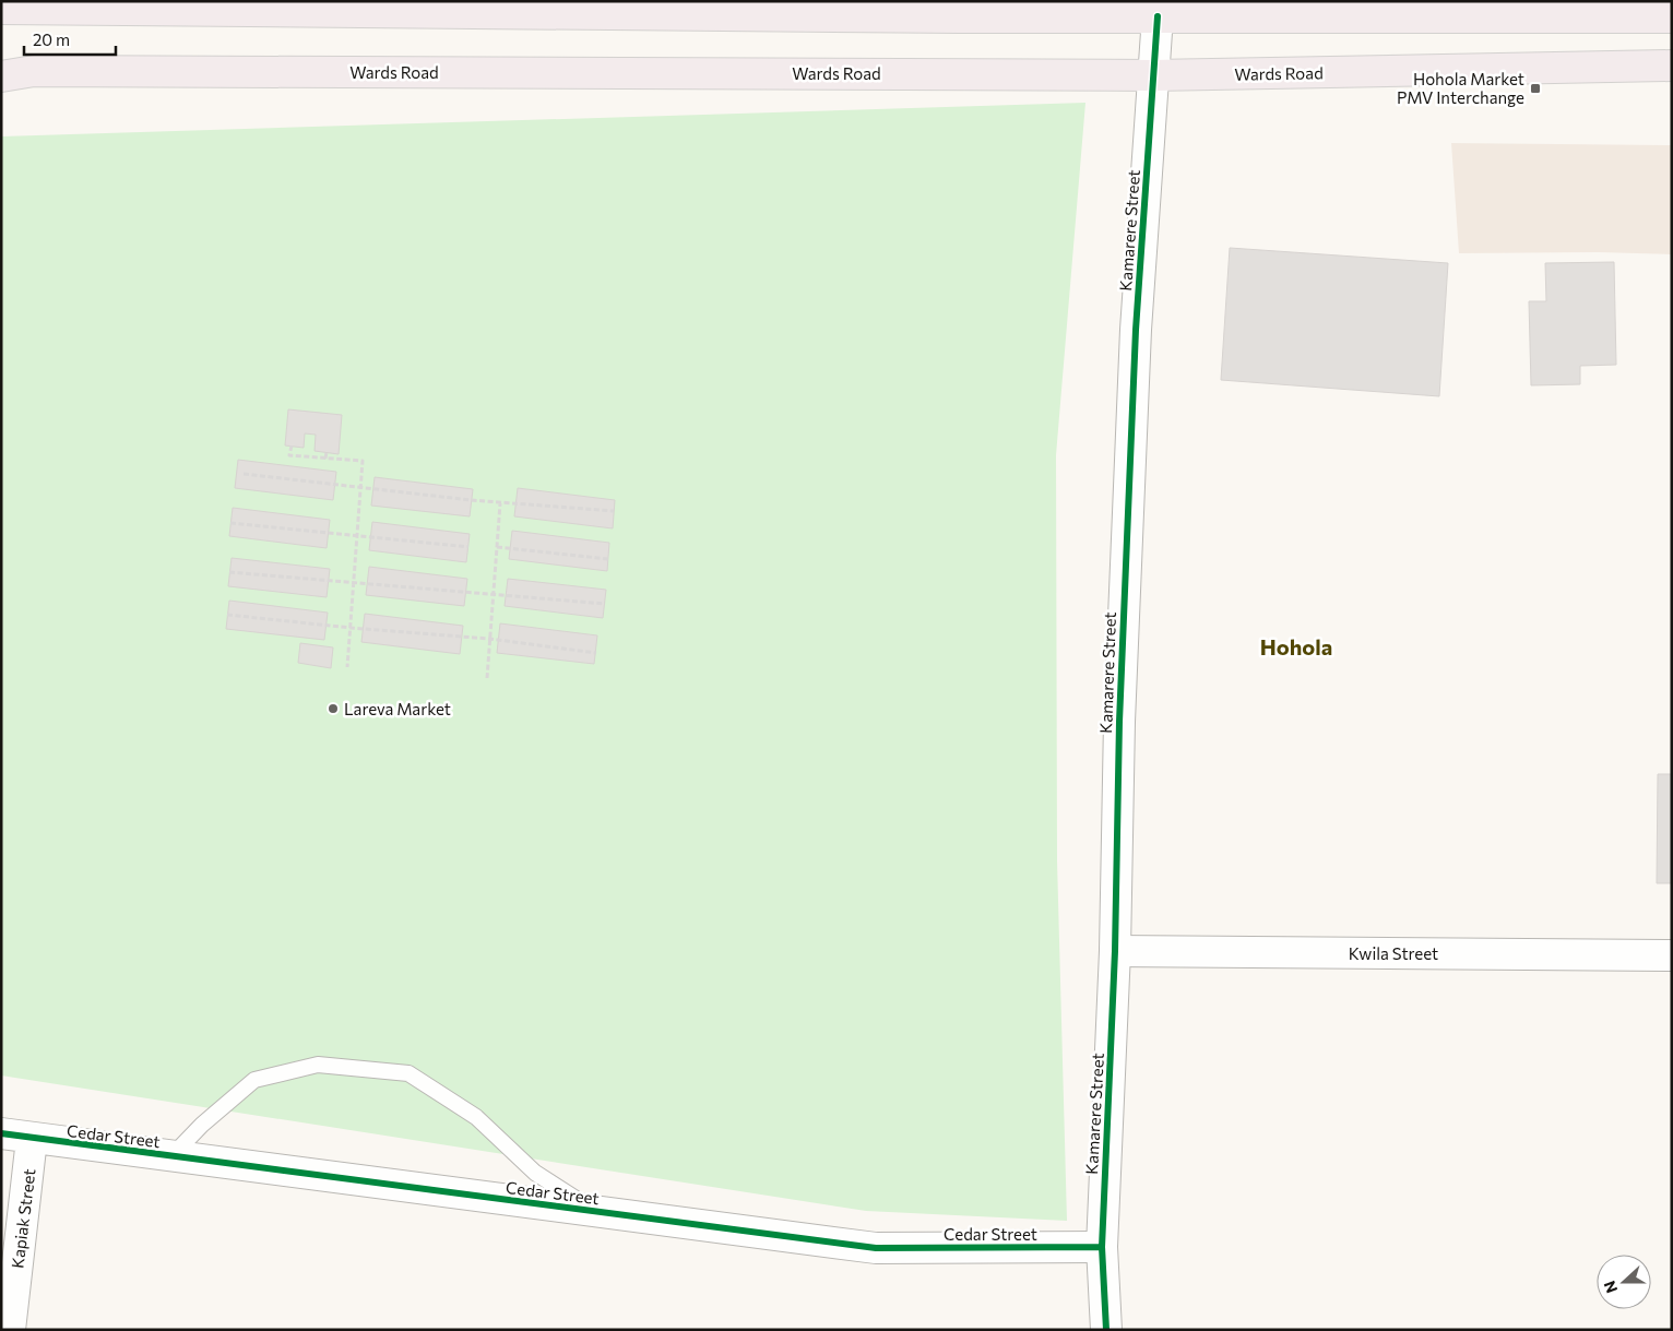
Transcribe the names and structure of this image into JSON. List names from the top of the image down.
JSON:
{
  "streets": {
    "main road": ["Wards Road"],
    "street": [
      "Kamarere Street",
      "Kwila Street",
      "Cedar Street",
      "Kapiak Street"
    ]
  },
  "crossings": [
    ["Wards Road", "Kamarere Street"],
    ["Kamarere Street", "Kwila Street"],
    ["Kamarere Street", "Cedar Street"],
    ["Cedar Street", "Kapiak Street"]
  ],
  "districts": ["Hohola"],
  "places": {
    "transit": ["Hohola Market PMV Interchange"],
    "other": ["Lareva Market"]
  },
  "scale_bar": "20 m",
  "north": "left"
}
